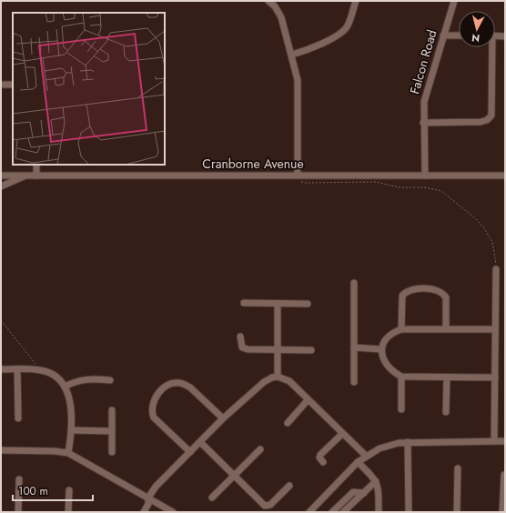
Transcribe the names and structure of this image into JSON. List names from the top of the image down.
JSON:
{
  "streets": {
    "street": ["Falcon Road", "Cranborne Avenue"]
  },
  "crossings": [
    ["Falcon Road", "Cranborne Avenue"]
  ],
  "scale_bar": "100 m",
  "north": "bottom"
}
